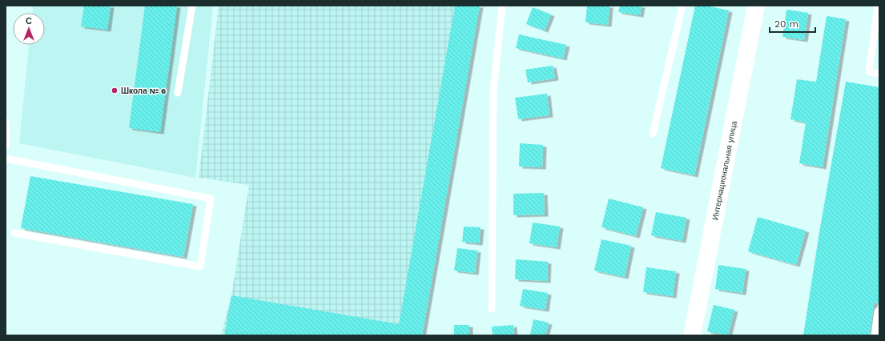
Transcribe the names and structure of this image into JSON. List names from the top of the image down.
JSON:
{
  "streets": {
    "street": ["Интернациональная улица"]
  },
  "places": ["Школа № 6"],
  "scale_bar": "20 m",
  "north": "top"
}
